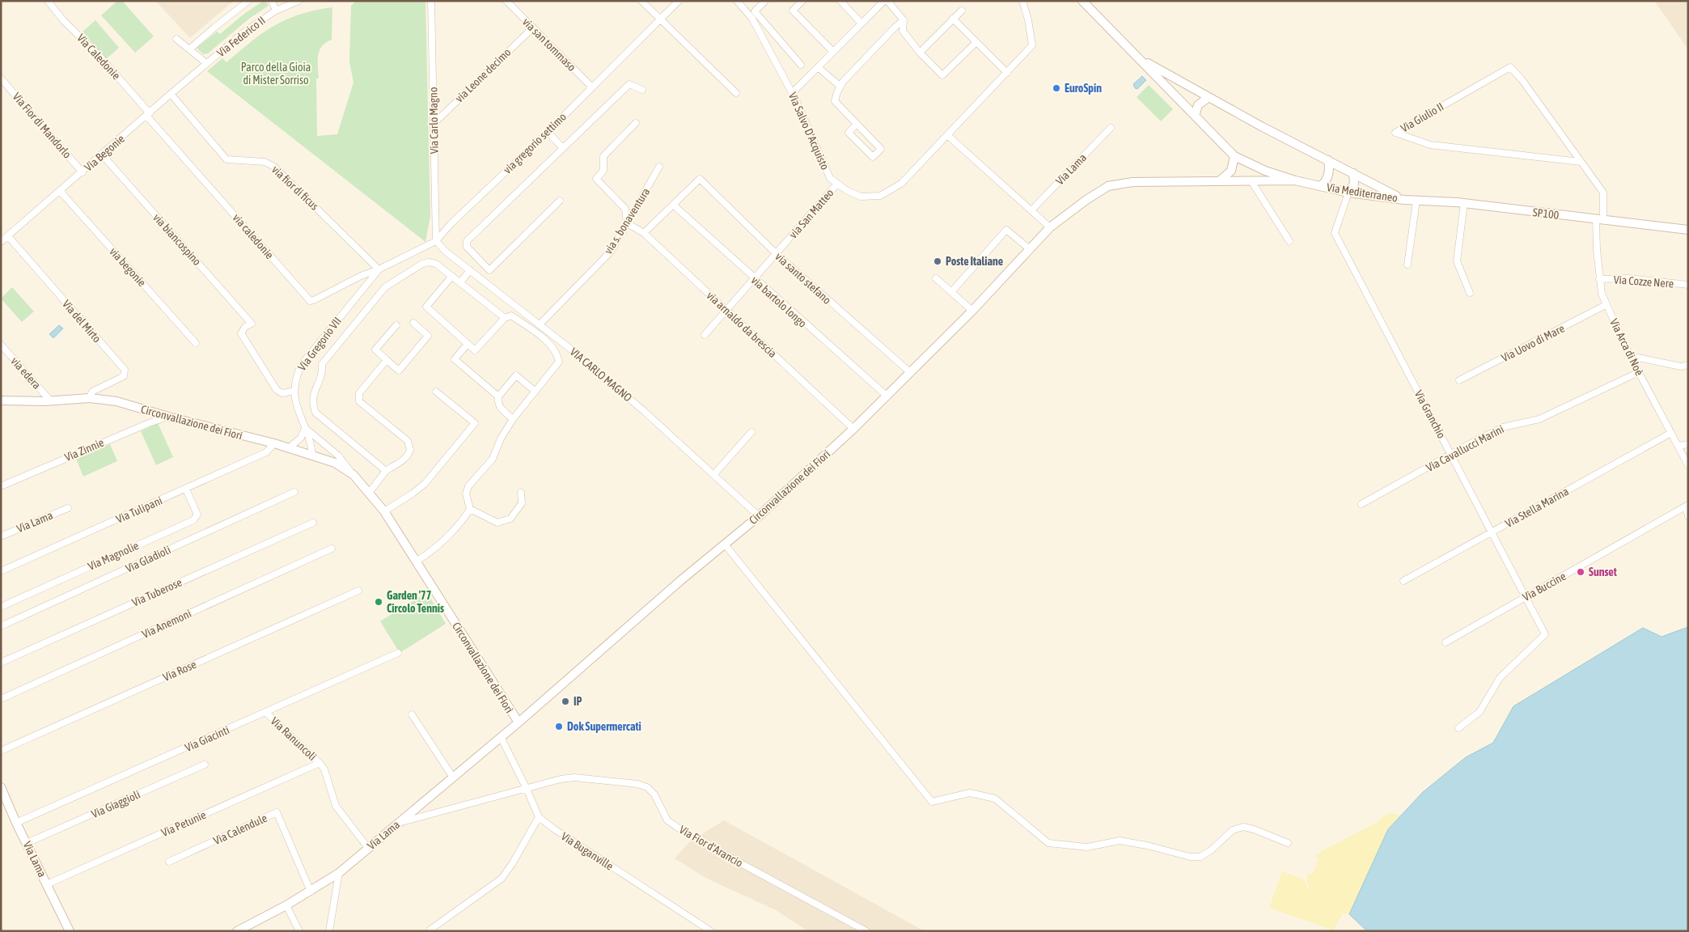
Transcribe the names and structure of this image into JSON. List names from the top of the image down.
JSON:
{
  "streets": {
    "street": [
      "Via Federico II",
      "via san tommaso",
      "Via Caledonie",
      "via Leone decimo",
      "Via Giulio II",
      "Via Carlo Magno",
      "Via Fior di Mandorlo",
      "Via Salvo D'Acquisto",
      "via gregorio settimo",
      "Via Begonie",
      "Via Lama",
      "via fior di ficus",
      "Via Mediterraneo",
      "via San Matteo",
      "SP100",
      "via s. bonaventura",
      "via caledonie",
      "via biancospino",
      "via begonie",
      "via santo stefano",
      "Via Cozze Nere",
      "via bartolo longo",
      "Via del Mirto",
      "via arnaldo da brescia",
      "Via Uovo di Mare",
      "Via Gregorio VII",
      "Via Arca di Noè",
      "via edera",
      "VIA CARLO MAGNO",
      "Via Granchio",
      "Circonvallazione dei Fiori",
      "Via Cavallucci Marini",
      "Via Zinnie",
      "Via Stella Marina",
      "Via Tulipani",
      "Via Magnolie",
      "Via Gladioli",
      "Via Buccine",
      "Via Tuberose",
      "Via Anemoni",
      "Via Rose",
      "Via Giacinti",
      "Via Ranuncoli",
      "Via Giaggioli",
      "Via Petunie",
      "Via Calendule",
      "Via Fior d'Arancio",
      "Via Buganville"
    ]
  },
  "crossings": [
    ["Via Federico II", "Via Begonie"],
    ["via san tommaso", "via Leone decimo"],
    ["via san tommaso", "via gregorio settimo"],
    ["Via Caledonie", "Via Begonie"],
    ["Via Caledonie", "via caledonie"],
    ["via Leone decimo", "Via Carlo Magno"],
    ["Via Giulio II", "SP100"],
    ["Via Giulio II", "Via Arca di Noè"],
    ["Via Carlo Magno", "via gregorio settimo"],
    ["Via Carlo Magno", "VIA CARLO MAGNO"],
    ["Via Fior di Mandorlo", "Via Begonie"],
    ["Via Salvo D'Acquisto", "via San Matteo"],
    ["via gregorio settimo", "via fior di ficus"],
    ["via gregorio settimo", "via caledonie"],
    ["via gregorio settimo", "Via Gregorio VII"],
    ["via gregorio settimo", "VIA CARLO MAGNO"],
    ["Via Begonie", "via fior di ficus"],
    ["Via Begonie", "via caledonie"],
    ["Via Begonie", "via biancospino"],
    ["Via Begonie", "via begonie"],
    ["Via Begonie", "Via del Mirto"],
    ["Via Lama", "Circonvallazione dei Fiori"],
    ["Via Lama", "Via Giacinti"],
    ["Via Lama", "Via Ranuncoli"],
    ["Via Lama", "Via Giaggioli"],
    ["Via Lama", "Via Petunie"],
    ["Via Lama", "Via Calendule"],
    ["Via Lama", "Via Fior d'Arancio"],
    ["Via Lama", "Via Buganville"],
    ["via fior di ficus", "via caledonie"],
    ["via fior di ficus", "Via Gregorio VII"],
    ["Via Mediterraneo", "SP100"],
    ["Via Mediterraneo", "Via Granchio"],
    ["Via Mediterraneo", "Circonvallazione dei Fiori"],
    ["via San Matteo", "via santo stefano"],
    ["via San Matteo", "via bartolo longo"],
    ["via San Matteo", "via arnaldo da brescia"],
    ["SP100", "Via Arca di Noè"],
    ["via s. bonaventura", "via arnaldo da brescia"],
    ["via s. bonaventura", "VIA CARLO MAGNO"],
    ["via caledonie", "Via Gregorio VII"],
    ["via biancospino", "Via Gregorio VII"],
    ["via santo stefano", "via bartolo longo"],
    ["via santo stefano", "Circonvallazione dei Fiori"],
    ["Via Cozze Nere", "Via Arca di Noè"],
    ["via bartolo longo", "Circonvallazione dei Fiori"],
    ["Via del Mirto", "Circonvallazione dei Fiori"],
    ["via arnaldo da brescia", "Circonvallazione dei Fiori"],
    ["Via Uovo di Mare", "Via Arca di Noè"],
    ["Via Gregorio VII", "Circonvallazione dei Fiori"],
    ["Via Arca di Noè", "Via Cavallucci Marini"],
    ["Via Arca di Noè", "Via Stella Marina"],
    ["via edera", "Circonvallazione dei Fiori"],
    ["VIA CARLO MAGNO", "Circonvallazione dei Fiori"],
    ["Via Granchio", "Via Cavallucci Marini"],
    ["Via Granchio", "Via Stella Marina"],
    ["Via Granchio", "Via Buccine"],
    ["Circonvallazione dei Fiori", "Via Zinnie"],
    ["Circonvallazione dei Fiori", "Via Tulipani"],
    ["Via Tulipani", "Via Magnolie"],
    ["Via Giacinti", "Via Ranuncoli"],
    ["Via Ranuncoli", "Via Petunie"],
    ["Via Fior d'Arancio", "Via Buganville"]
  ],
  "parks": ["Parco della Gioia di Mister Sorriso"],
  "places": [
    "EuroSpin",
    "Poste Italiane",
    "Sunset",
    "Garden '77 Circolo Tennis",
    "IP",
    "Dok Supermercati"
  ]
}
